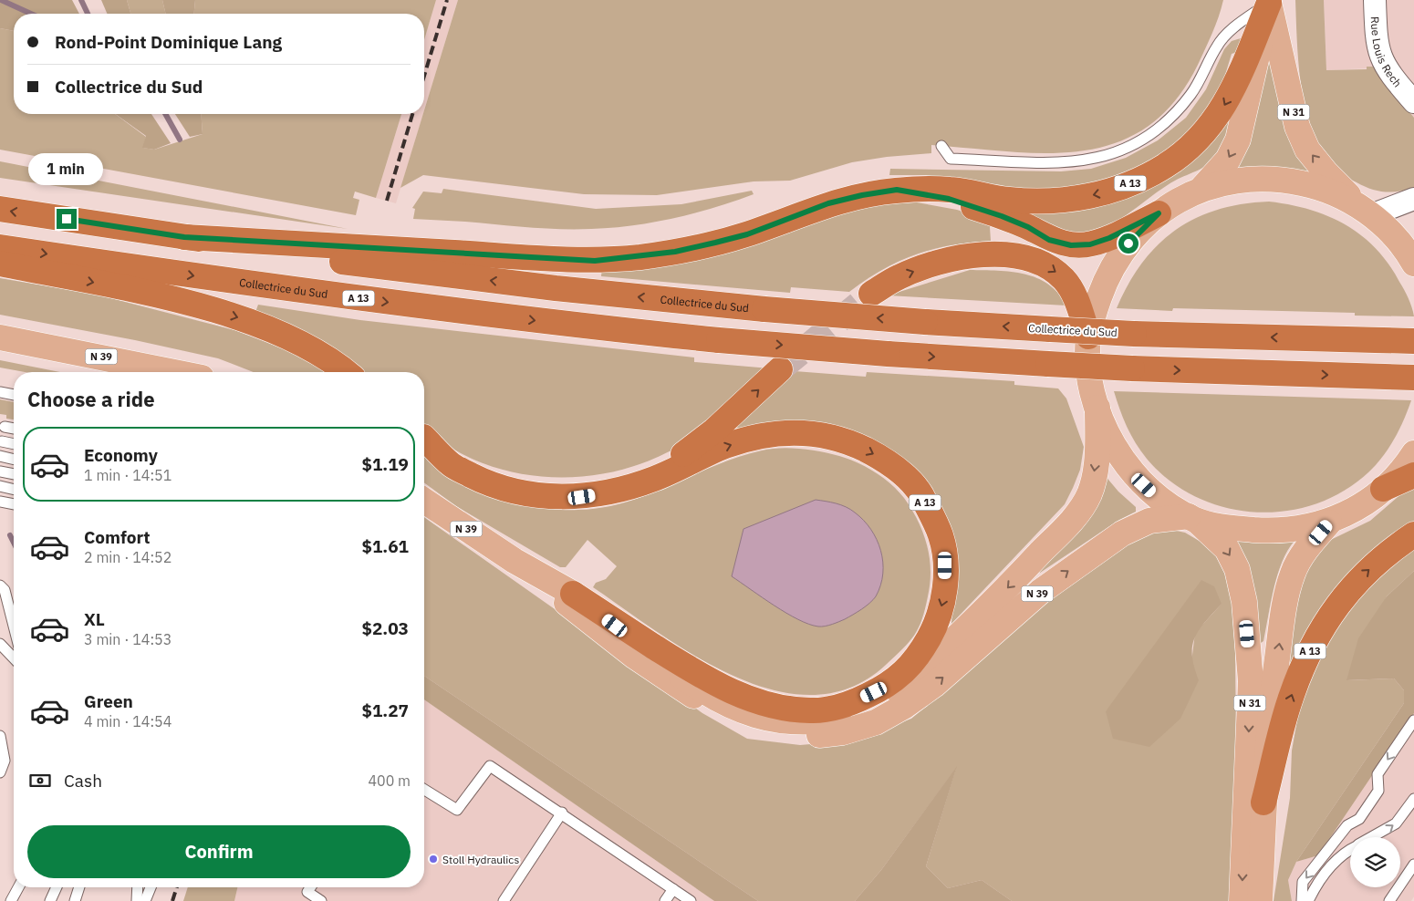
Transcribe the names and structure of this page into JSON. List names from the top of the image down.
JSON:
{
  "streets": {
    "highway": ["A 13", "Collectrice du Sud"],
    "main road": ["N 31", "N 39"],
    "street": ["Rue Louis Rech"]
  },
  "crossings": [
    ["N 31", "A 13"],
    ["N 31", "N 39"],
    ["A 13", "Collectrice du Sud"],
    ["A 13", "N 39"]
  ],
  "places": ["Stoll Hydraulics"],
  "page": {
    "banner": ["Rond-Point Dominique Lang", "Collectrice du Sud"],
    "bubble": "1 min",
    "heading": "Choose a ride",
    "list": [
      {
        "name": "Economy",
        "note": "1 min · 14:51",
        "value": "$1.19"
      },
      {
        "name": "Comfort",
        "note": "2 min · 14:52",
        "value": "$1.61"
      },
      {
        "name": "XL",
        "note": "3 min · 14:53",
        "value": "$2.03"
      },
      {
        "name": "Green",
        "note": "4 min · 14:54",
        "value": "$1.27"
      }
    ],
    "pay": ["Cash", "400 m"],
    "buttons": "Confirm"
  }
}
